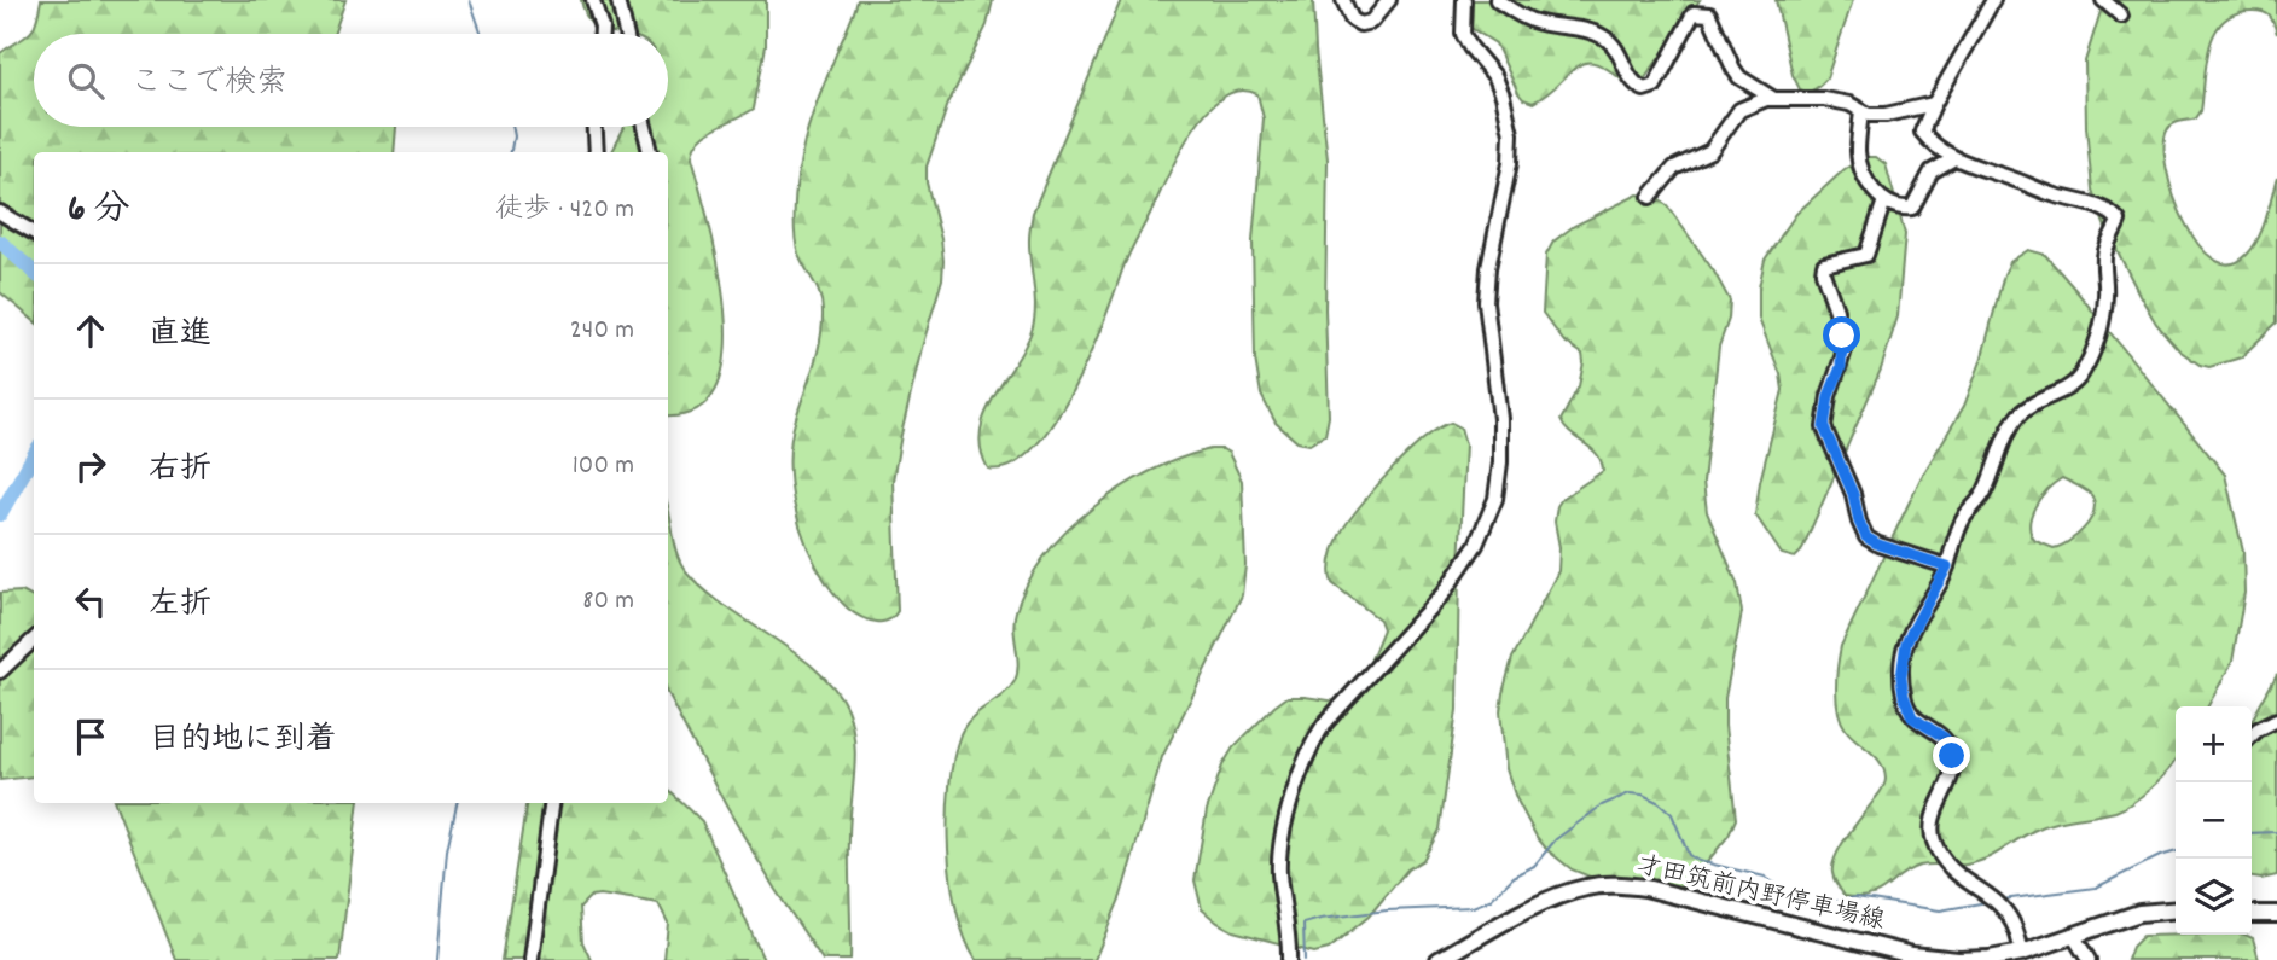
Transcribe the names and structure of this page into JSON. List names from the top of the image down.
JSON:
{
  "streets": {
    "main road": ["才田筑前内野停車場線"]
  },
  "page": {
    "search": "ここで検索",
    "heading": ["6 分", "徒歩 · 420 m"],
    "list": [
      ["直進", "240 m"],
      ["右折", "100 m"],
      ["左折", "80 m"],
      "目的地に到着"
    ],
    "map_buttons": ["+", "−"]
  }
}
